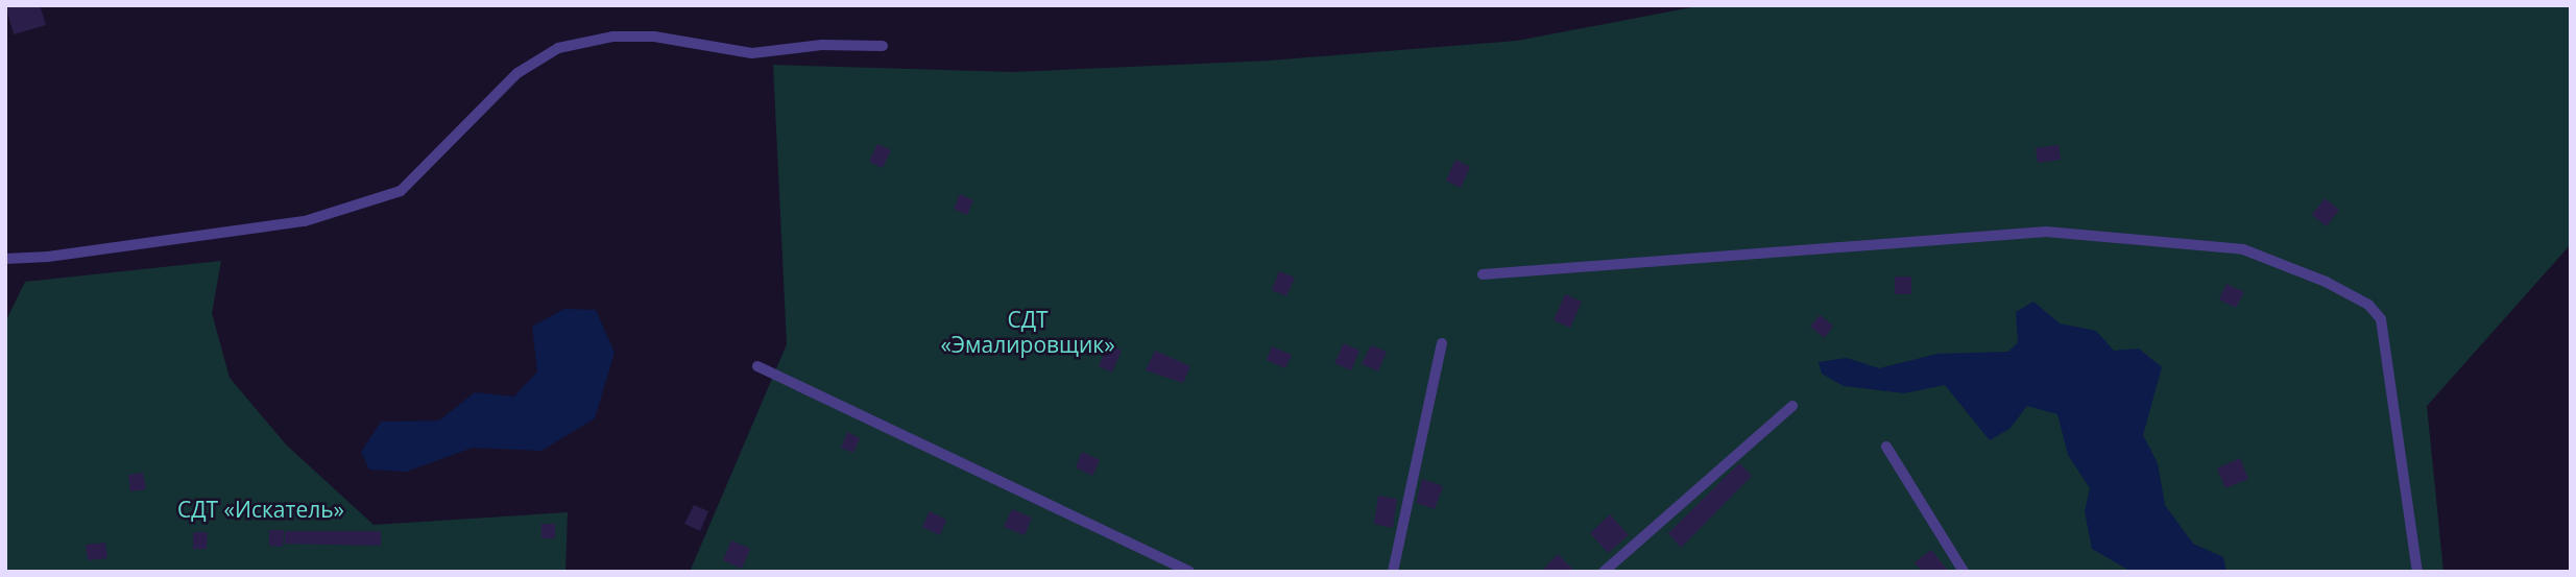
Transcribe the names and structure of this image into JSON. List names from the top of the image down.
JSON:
{
  "parks": ["СДТ «Эмалировщик»", "СДТ «Искатель»"]
}
